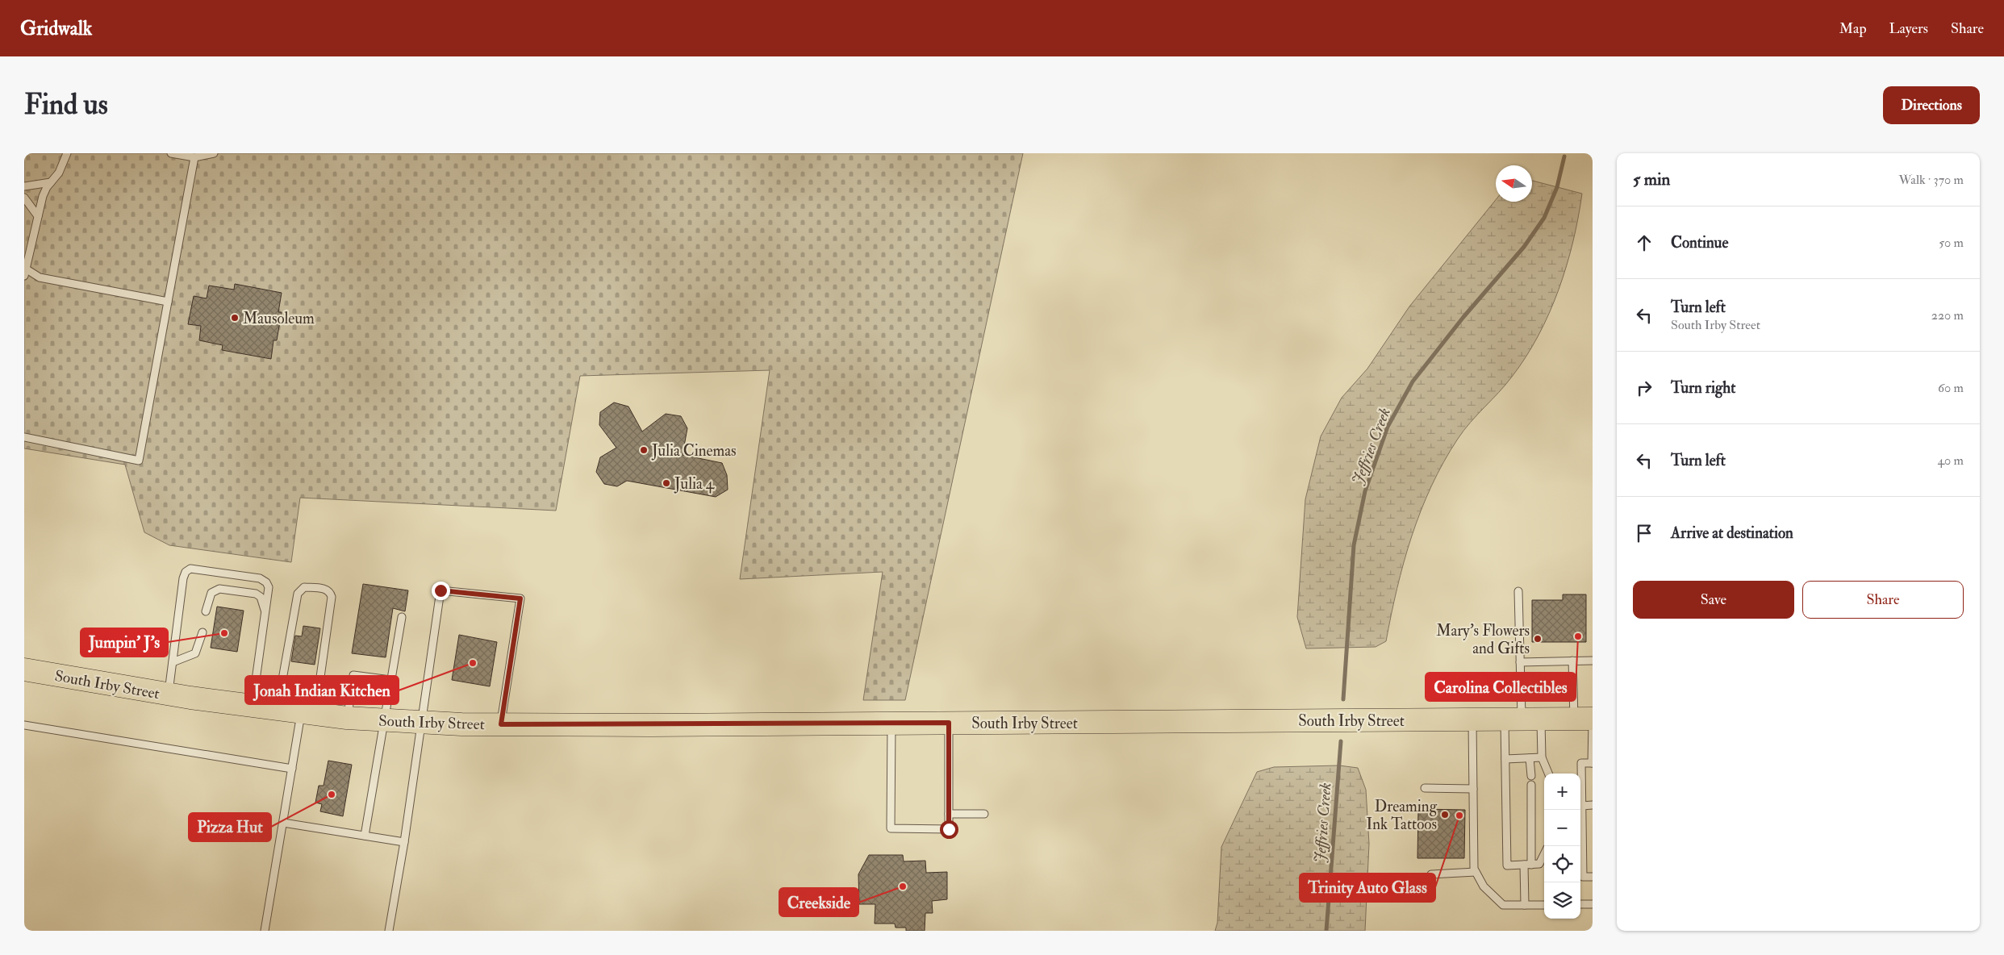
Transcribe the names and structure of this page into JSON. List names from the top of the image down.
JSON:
{
  "streets": {
    "main road": ["South Irby Street"]
  },
  "water": ["Jeffries Creek"],
  "places": [
    "Mausoleum",
    "Julia Cinemas",
    "Julia 4",
    "Jumpin' J's",
    "Carolina Collectibles",
    "Mary's Flowers and Gifts",
    "Jonah Indian Kitchen",
    "Pizza Hut",
    "Dreaming Ink Tattoos",
    "Trinity Auto Glass",
    "Creekside"
  ],
  "north": "left",
  "page": {
    "header": "Gridwalk",
    "nav": ["Map", "Layers", "Share"],
    "buttons": [
      "Directions",
      ["Save", "Share"]
    ],
    "title": "Find us",
    "heading": ["5 min", "Walk · 370 m"],
    "list": [
      ["Continue", "50 m"],
      ["Turn left", "South Irby Street", "220 m"],
      ["Turn right", "60 m"],
      ["Turn left", "40 m"],
      "Arrive at destination"
    ],
    "map_buttons": ["+", "−"]
  }
}
